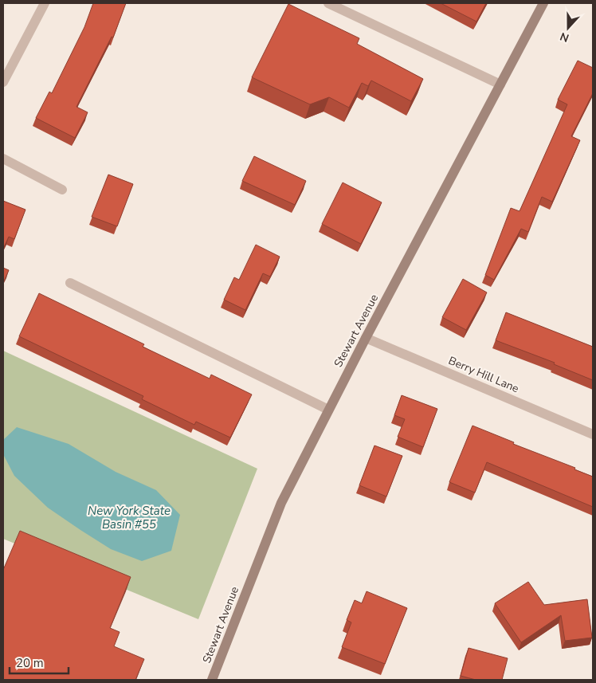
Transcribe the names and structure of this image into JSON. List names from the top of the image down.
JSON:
{
  "streets": {
    "main road": ["Stewart Avenue"],
    "street": ["Berry Hill Lane"]
  },
  "crossings": [
    ["Stewart Avenue", "Berry Hill Lane"]
  ],
  "water": ["New York State Basin #55"],
  "scale_bar": "20 m",
  "north": "bottom"
}
